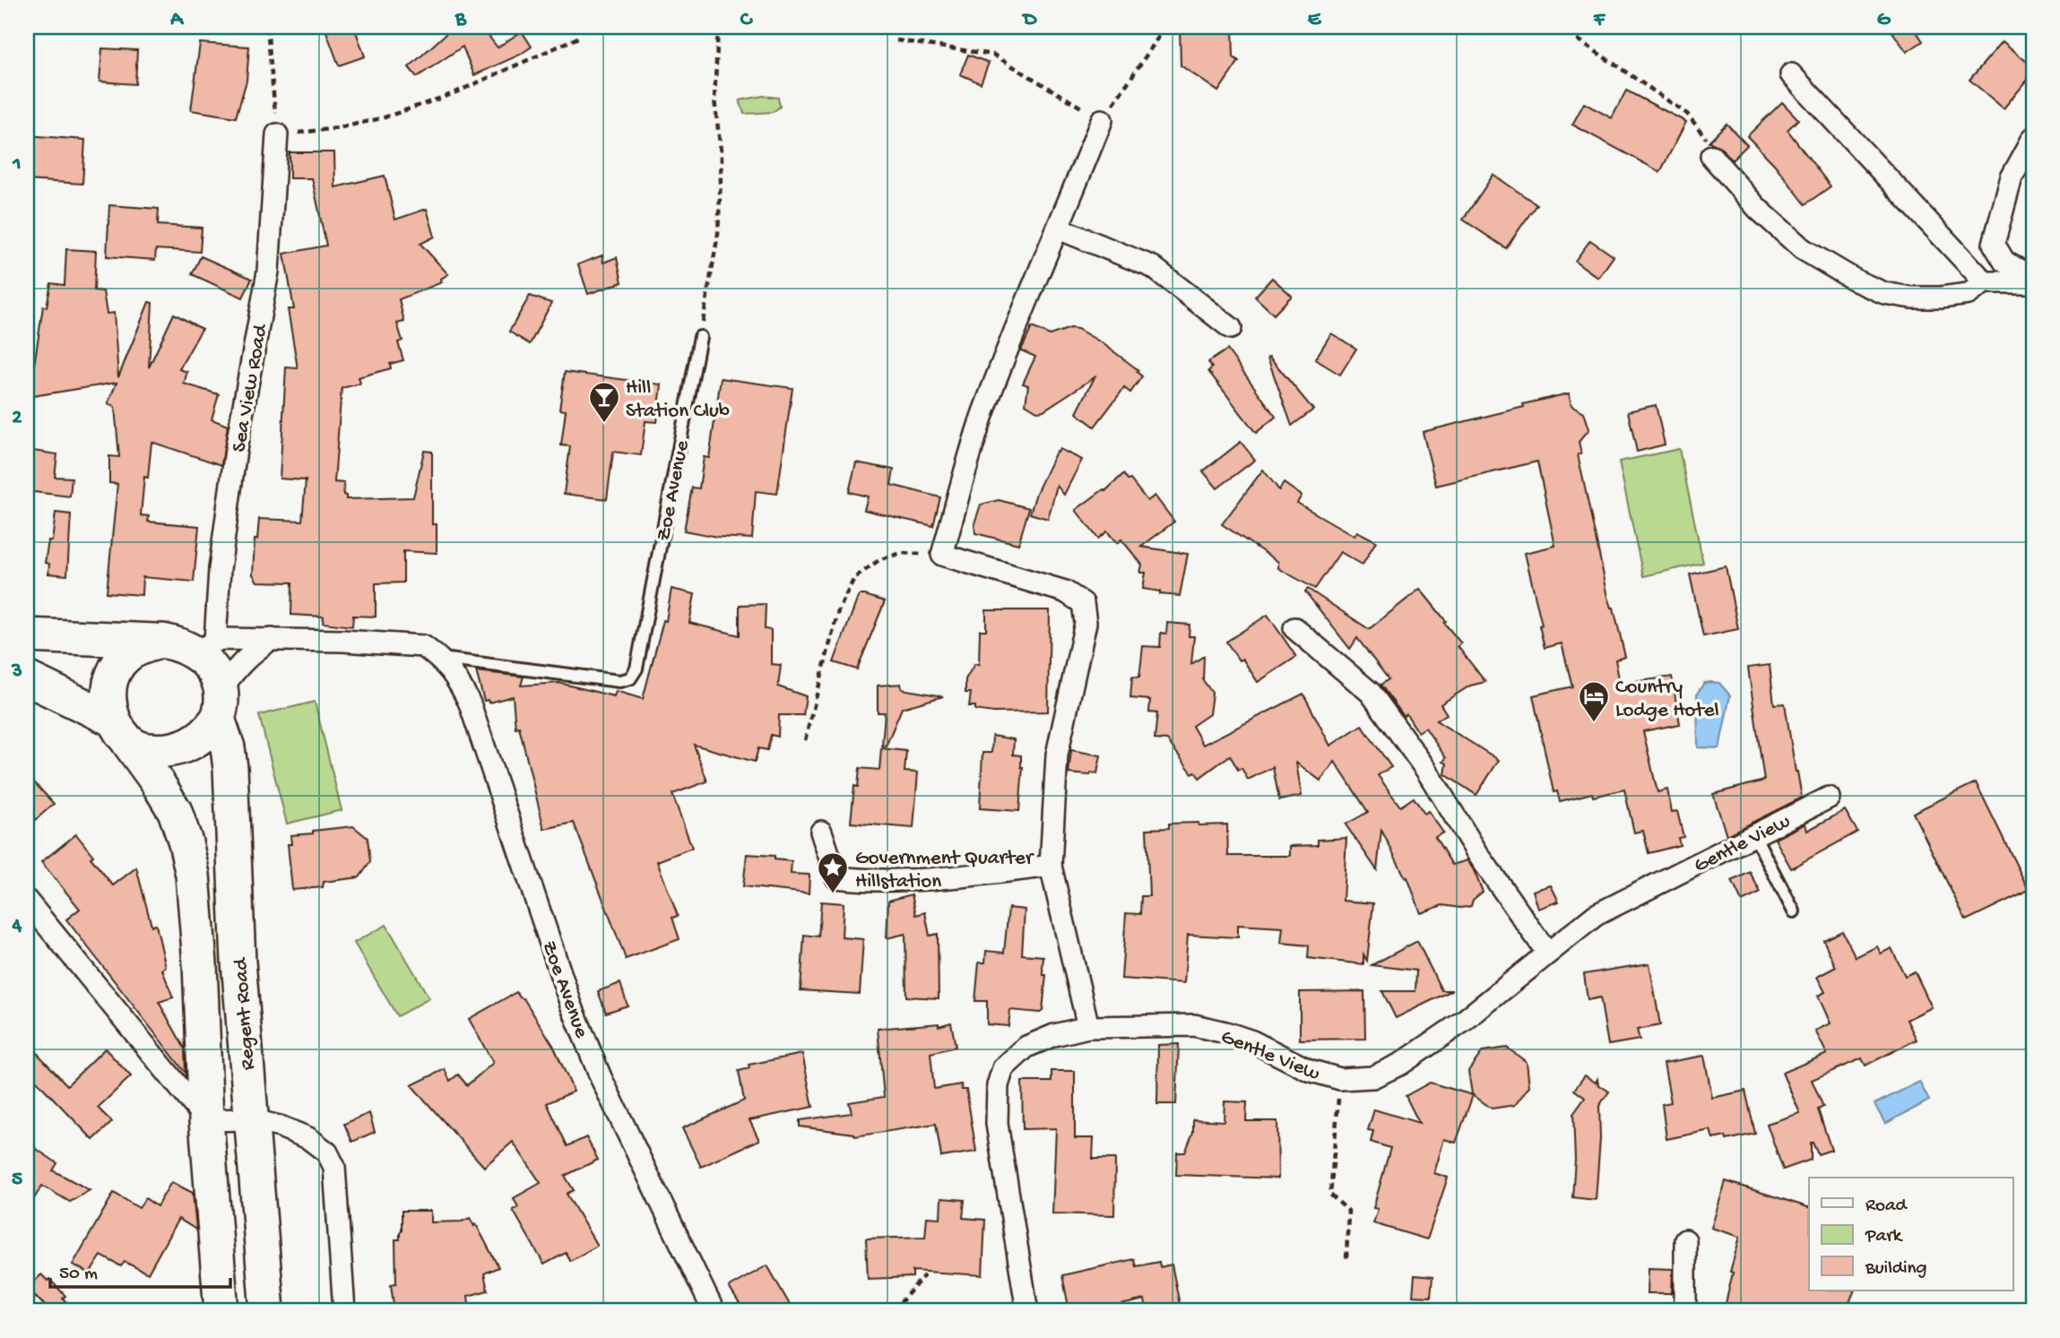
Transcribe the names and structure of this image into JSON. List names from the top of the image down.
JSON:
{
  "streets": {
    "main road": ["Regent Road"],
    "street": ["Sea View Road", "Zoe Avenue", "Gentle View"]
  },
  "crossings": [
    ["Sea View Road", "Zoe Avenue"],
    ["Sea View Road", "Regent Road"],
    ["Zoe Avenue", "Regent Road"]
  ],
  "places": {
    "bar": ["Hill Station Club"],
    "hotel": ["Country Lodge Hotel"],
    "place": ["Government Quarter Hillstation"]
  },
  "legend": ["Road", "Park", "Building"],
  "scale_bar": "50 m",
  "grid": {
    "columns": [
      "A",
      "B",
      "C",
      "D",
      "E",
      "F",
      "G"
    ],
    "rows": [
      "1",
      "2",
      "3",
      "4",
      "5"
    ]
  }
}
